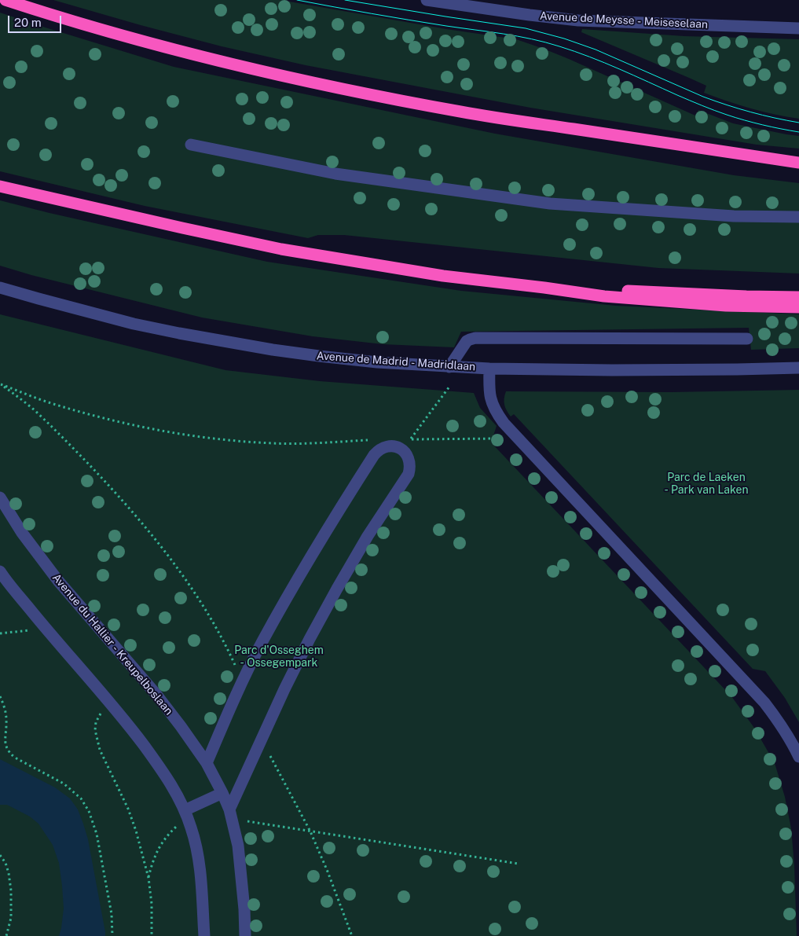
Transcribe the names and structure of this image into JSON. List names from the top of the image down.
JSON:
{
  "streets": {
    "street": ["Avenue de Meysse - Meiseselaan", "Avenue de Madrid - Madridlaan", "Avenue du Hallier - Kreupelboslaan"]
  },
  "parks": ["Parc de Laeken - Park van Laken", "Parc d'Osseghem - Ossegempark"],
  "scale_bar": "20 m"
}
